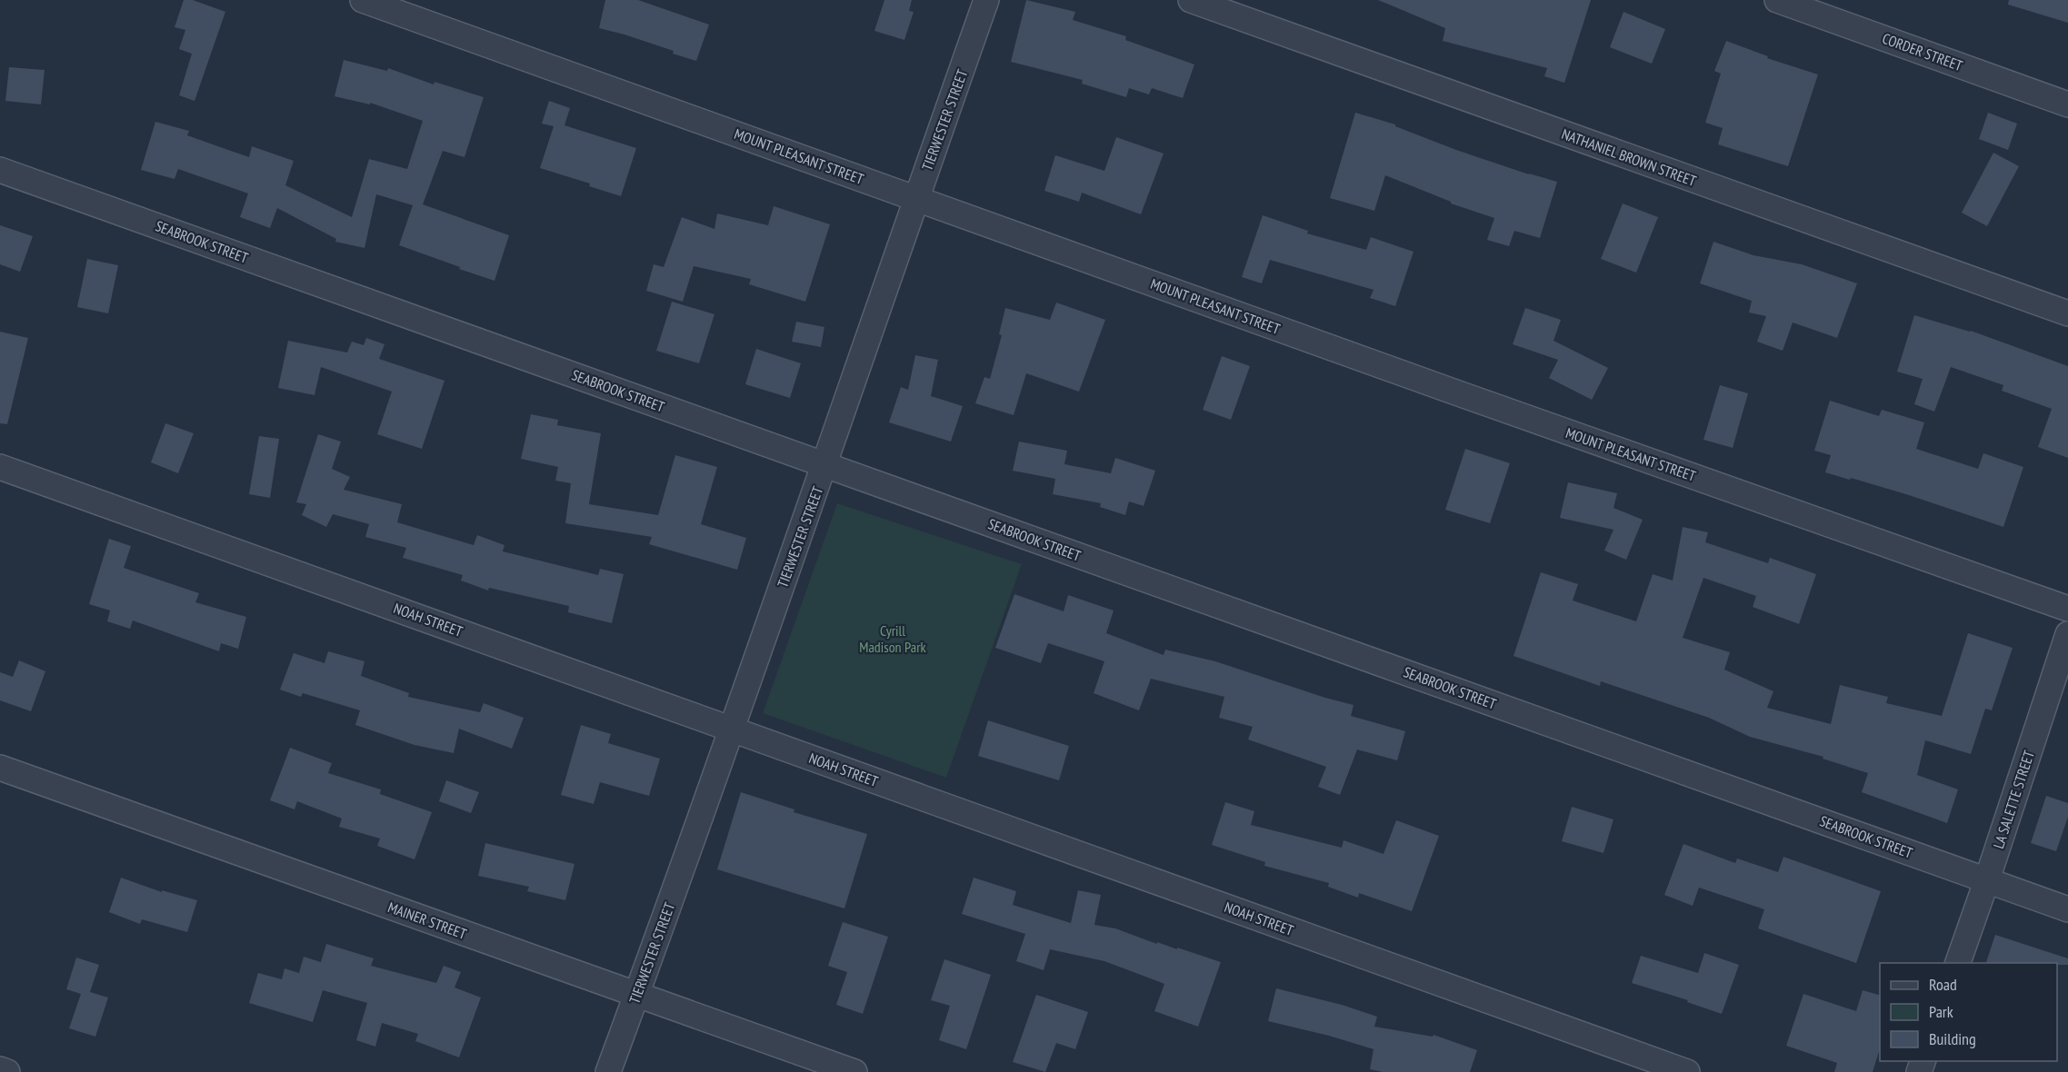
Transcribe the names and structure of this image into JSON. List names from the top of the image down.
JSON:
{
  "streets": {
    "street": [
      "CORDER STREET",
      "TIERWESTER STREET",
      "MOUNT PLEASANT STREET",
      "NATHANIEL BROWN STREET",
      "SEABROOK STREET",
      "NOAH STREET",
      "LA SALETTE STREET",
      "MAINER STREET"
    ]
  },
  "crossings": [
    ["TIERWESTER STREET", "MOUNT PLEASANT STREET"],
    ["TIERWESTER STREET", "SEABROOK STREET"],
    ["TIERWESTER STREET", "NOAH STREET"],
    ["TIERWESTER STREET", "MAINER STREET"],
    ["SEABROOK STREET", "LA SALETTE STREET"]
  ],
  "parks": ["Cyrill Madison Park"],
  "legend": ["Road", "Park", "Building"]
}
